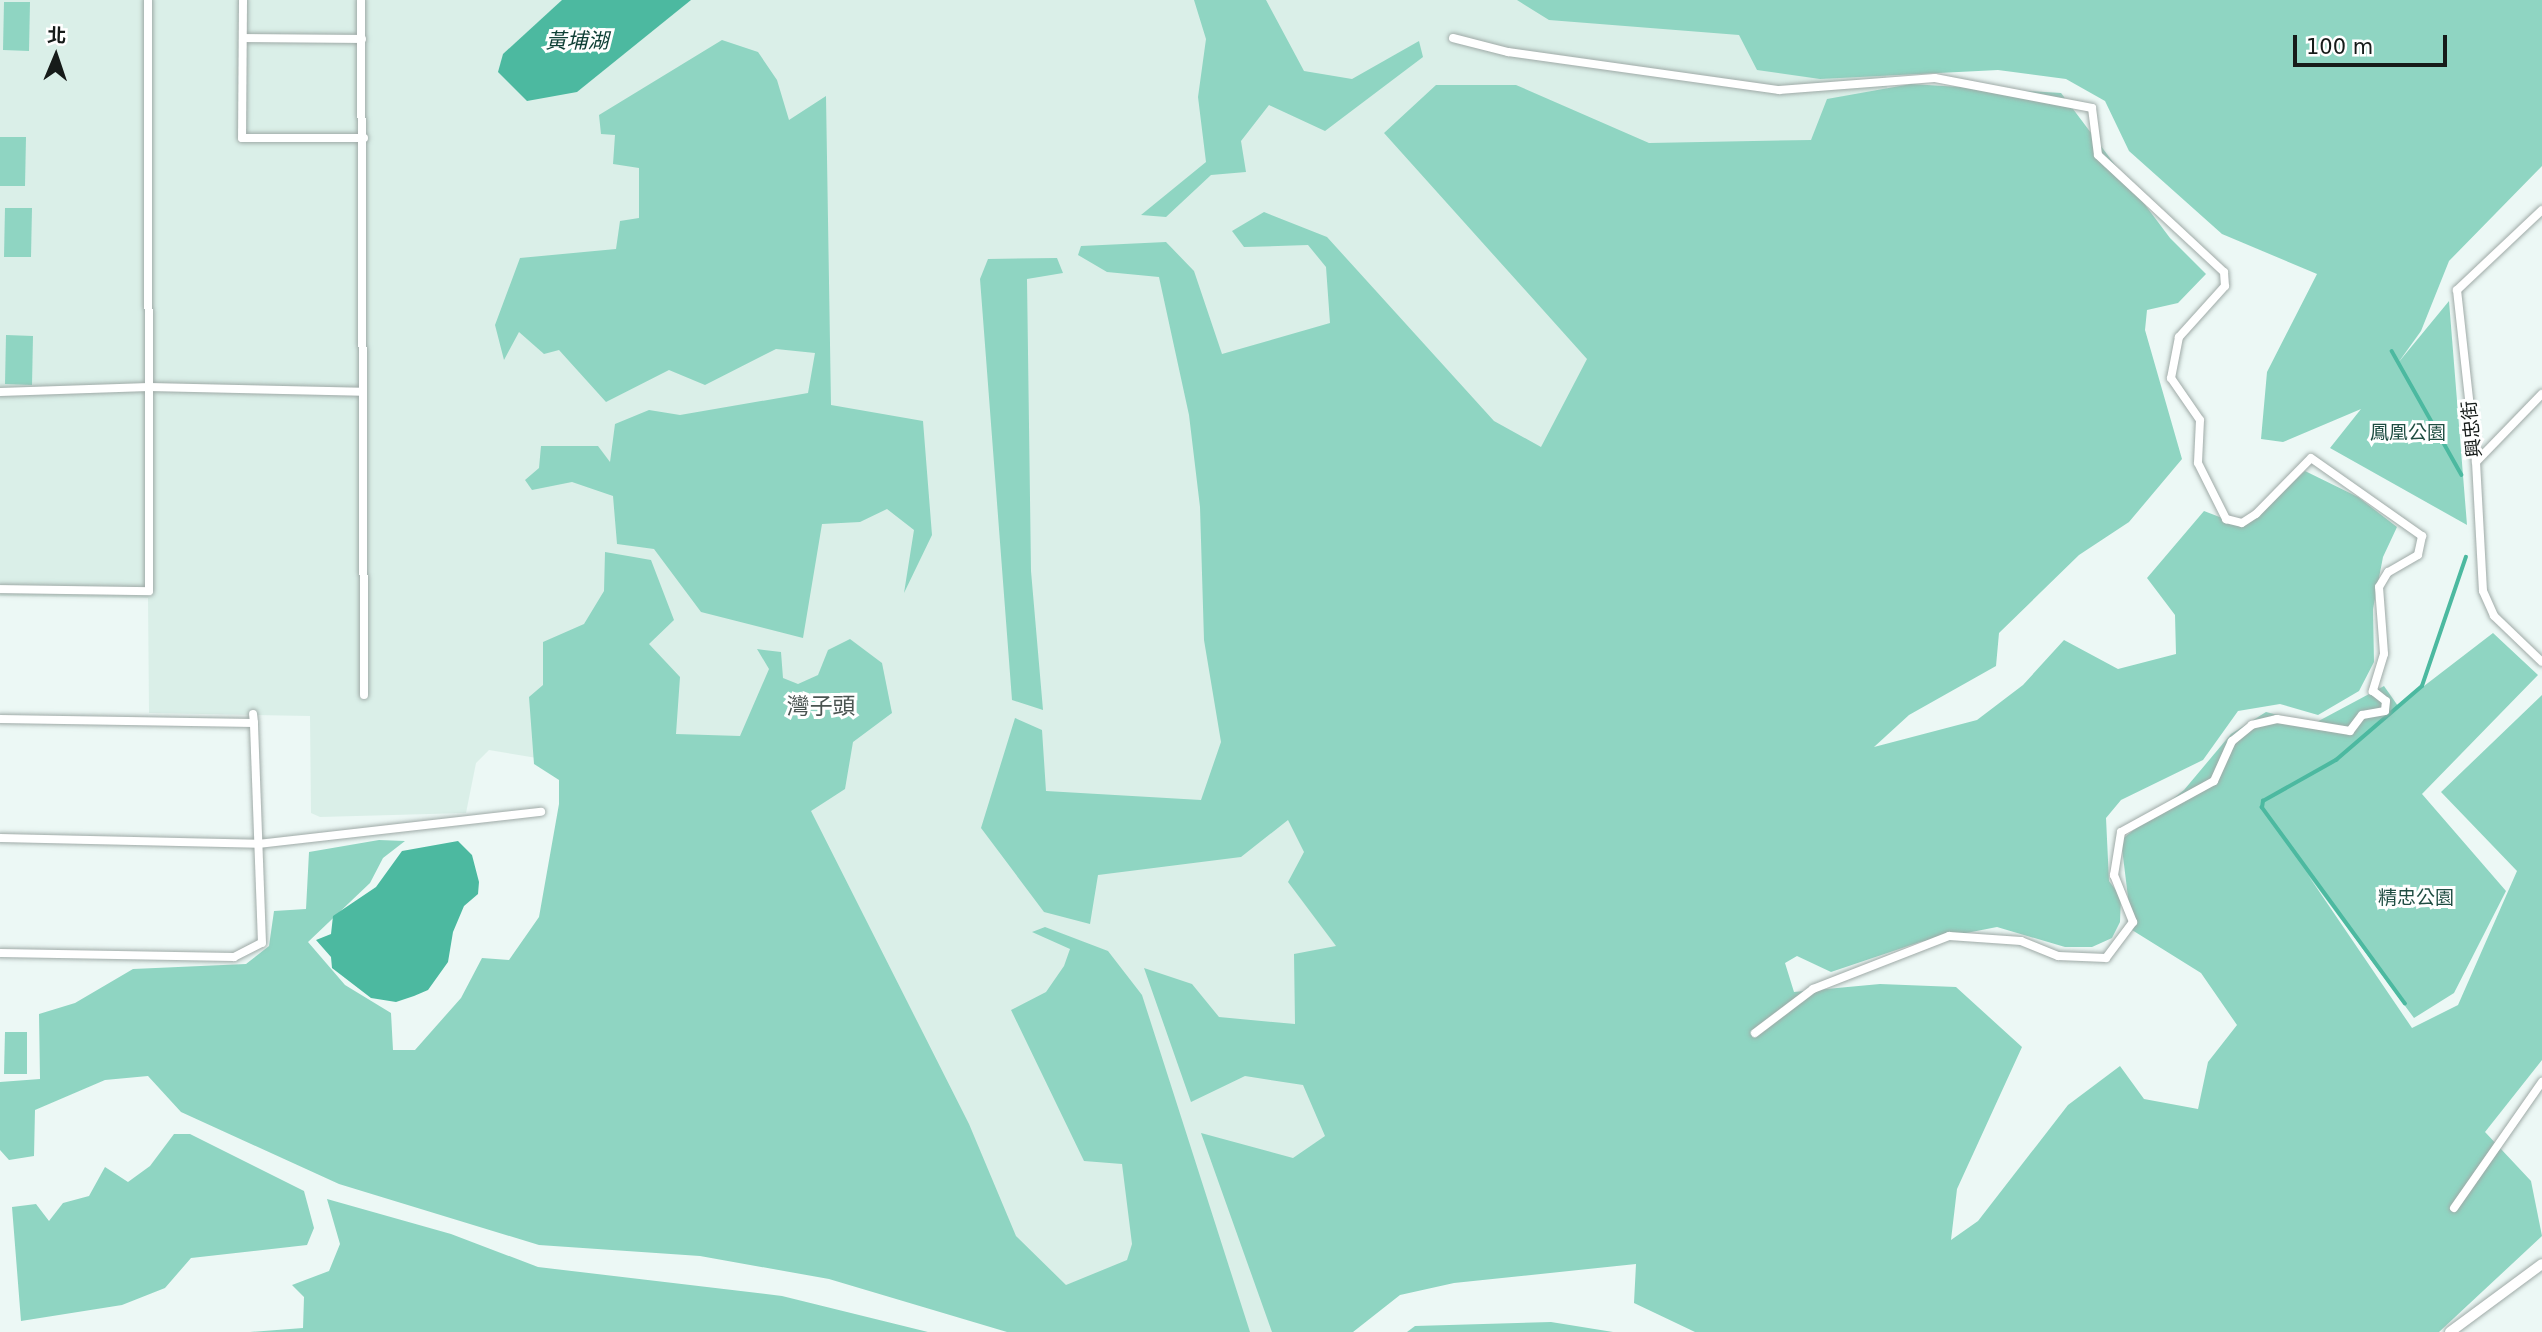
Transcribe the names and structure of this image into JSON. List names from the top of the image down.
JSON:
{
  "streets": {
    "street": ["興忠街"]
  },
  "districts": ["灣子頭"],
  "water": ["黃埔湖"],
  "parks": ["鳳凰公園", "精忠公園"],
  "scale_bar": "100 m",
  "north": "top"
}
